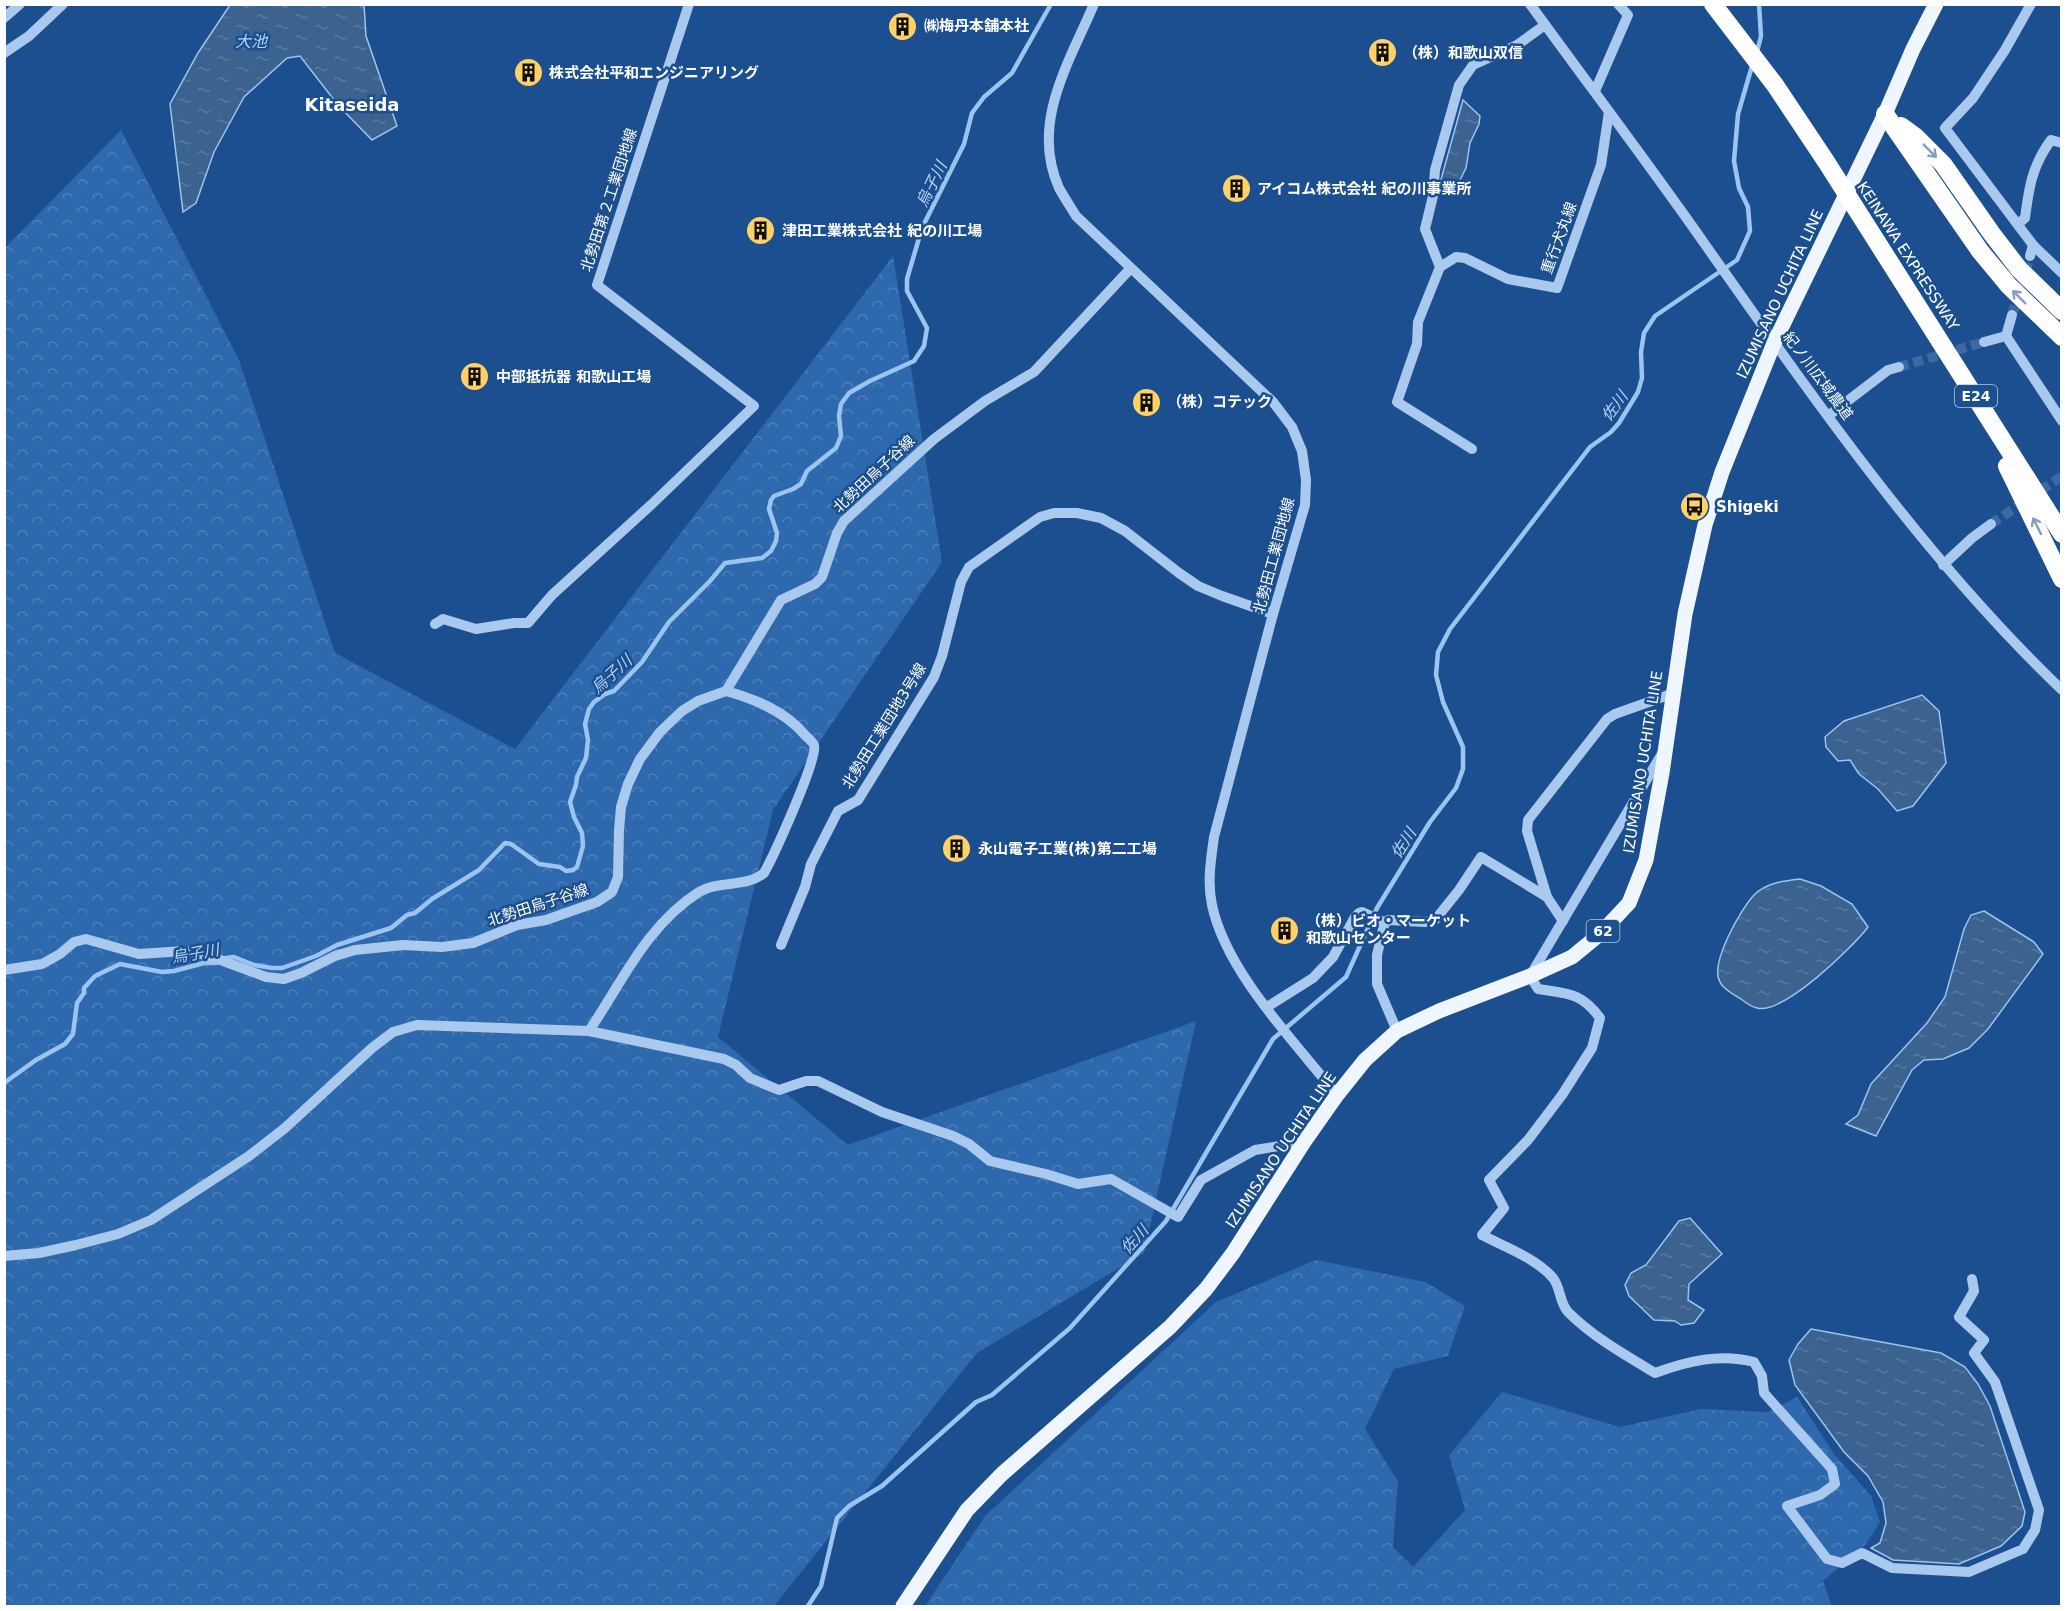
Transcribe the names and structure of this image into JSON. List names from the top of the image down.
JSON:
{
  "streets": {
    "highway": ["KEINAWA EXPRESSWAY", "E24"],
    "main road": ["IZUMISANO UCHITA LINE", "62"],
    "street": [
      "北勢田第２工業団地線",
      "重行犬丸線",
      "紀ノ川広域農道",
      "北勢田烏子谷線",
      "北勢田工業団地線",
      "北勢田工業団地3号線"
    ]
  },
  "crossings": [
    ["重行犬丸線", "紀ノ川広域農道"],
    ["IZUMISANO UCHITA LINE", "紀ノ川広域農道"],
    ["IZUMISANO UCHITA LINE", "北勢田工業団地線"],
    ["北勢田烏子谷線", "北勢田工業団地線"],
    ["北勢田工業団地線", "北勢田工業団地3号線"]
  ],
  "districts": ["Kitaseida"],
  "water": ["大池", "烏子川", "佐川"],
  "places": {
    "building": [
      "㈱梅丹本舗本社",
      "（株）和歌山双信",
      "株式会社平和エンジニアリング",
      "アイコム株式会社 紀の川事業所",
      "津田工業株式会社 紀の川工場",
      "中部抵抗器 和歌山工場",
      "（株）コテック",
      "永山電子工業(株)第二工場",
      "（株）ビオ・マーケット 和歌山センター"
    ],
    "bus stop": ["Shigeki"]
  }
}
